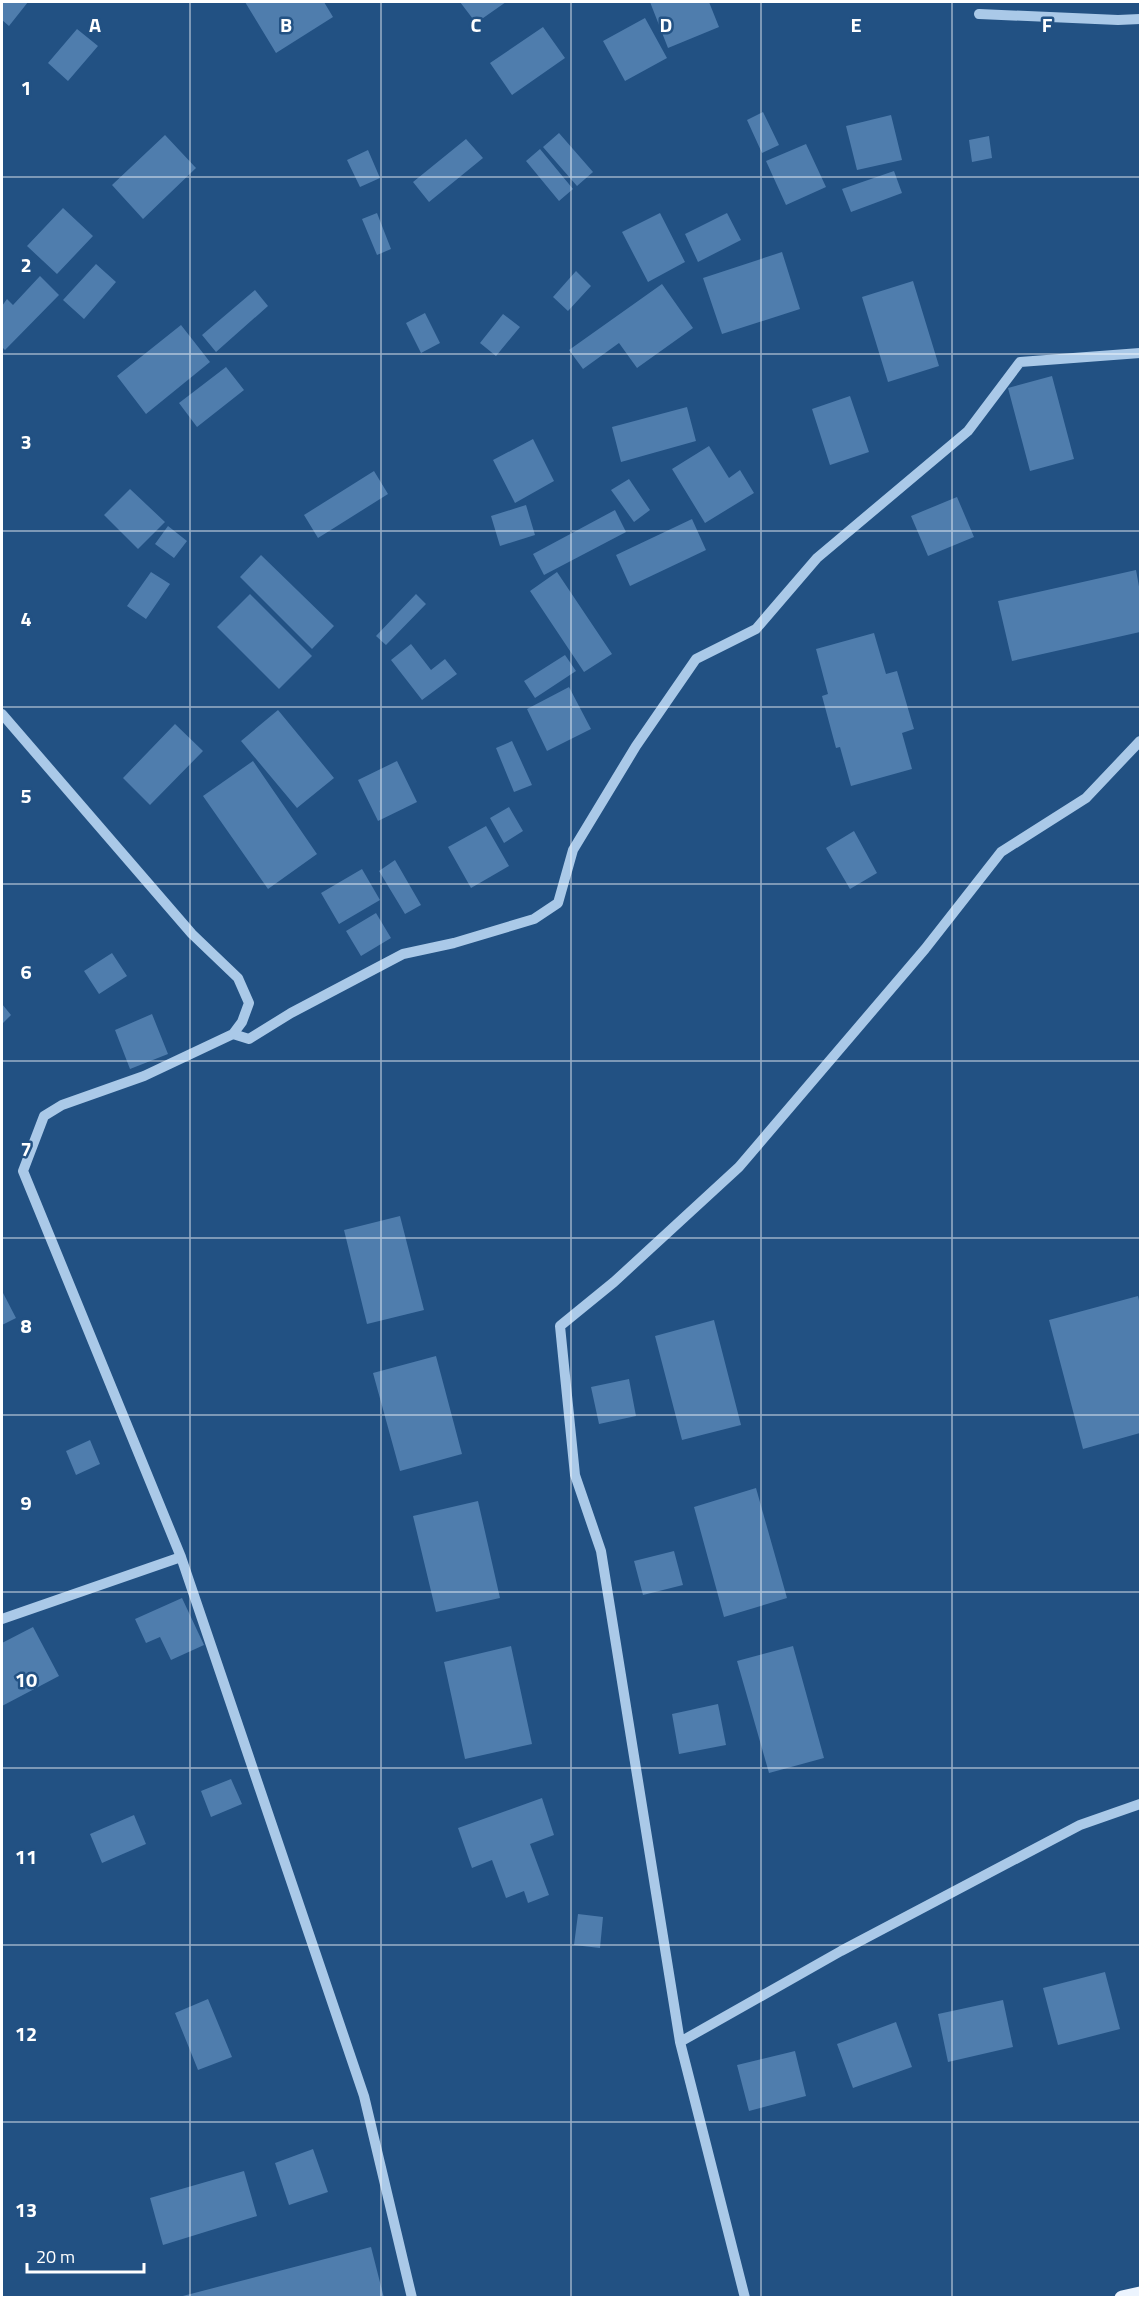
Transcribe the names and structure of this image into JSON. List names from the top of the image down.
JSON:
{
  "scale_bar": "20 m",
  "grid": {
    "columns": [
      "A",
      "B",
      "C",
      "D",
      "E",
      "F"
    ],
    "rows": [
      "1",
      "2",
      "3",
      "4",
      "5",
      "6",
      "7",
      "8",
      "9",
      "10",
      "11",
      "12",
      "13"
    ]
  }
}
